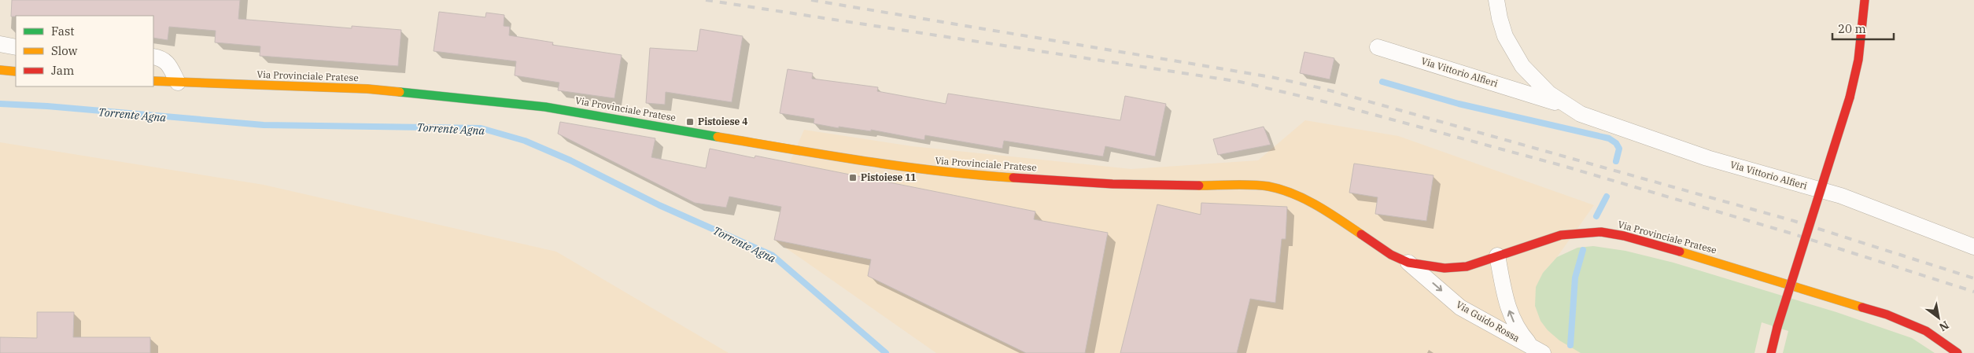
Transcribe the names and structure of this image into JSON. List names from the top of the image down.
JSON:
{
  "streets": {
    "street": ["Via Vittorio Alfieri", "Via Provinciale Pratese", "Via Guido Rossa"]
  },
  "crossings": [
    ["Via Provinciale Pratese", "Via Guido Rossa"]
  ],
  "water": ["Torrente Agna"],
  "places": {
    "transit": ["Pistoiese 4", "Pistoiese 11"]
  },
  "legend": ["Fast", "Slow", "Jam"],
  "scale_bar": "20 m",
  "north": "bottom right"
}
